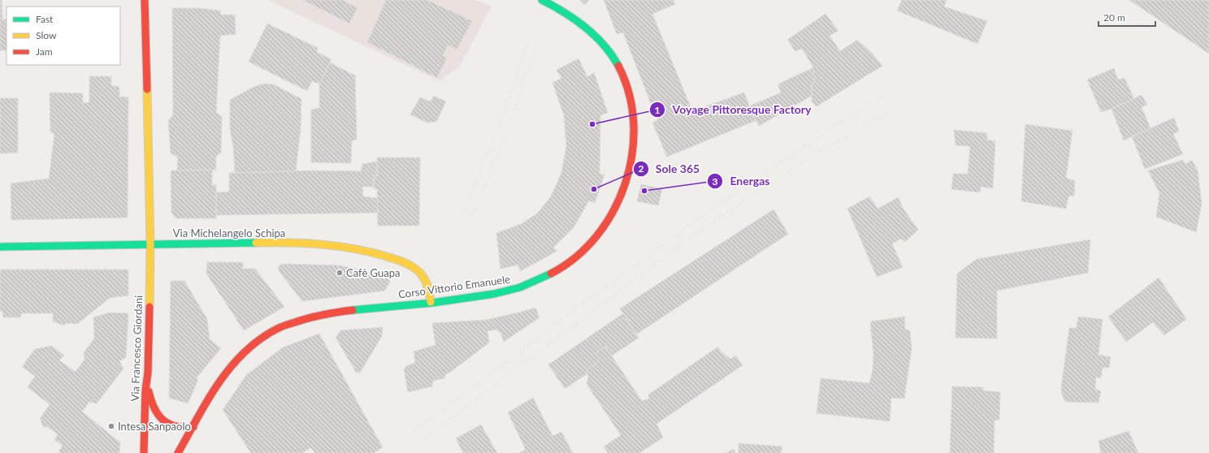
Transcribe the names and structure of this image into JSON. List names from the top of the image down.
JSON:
{
  "streets": {
    "street": ["Via Michelangelo Schipa", "Corso Vittorio Emanuele", "Via Francesco Giordani"]
  },
  "crossings": [
    ["Via Michelangelo Schipa", "Corso Vittorio Emanuele"],
    ["Via Michelangelo Schipa", "Via Francesco Giordani"]
  ],
  "places": [
    "Voyage Pittoresque Factory",
    "Sole 365",
    "Energas",
    "Cafè Guapa",
    "Intesa Sanpaolo"
  ],
  "legend": ["Fast", "Slow", "Jam"],
  "scale_bar": "20 m"
}
